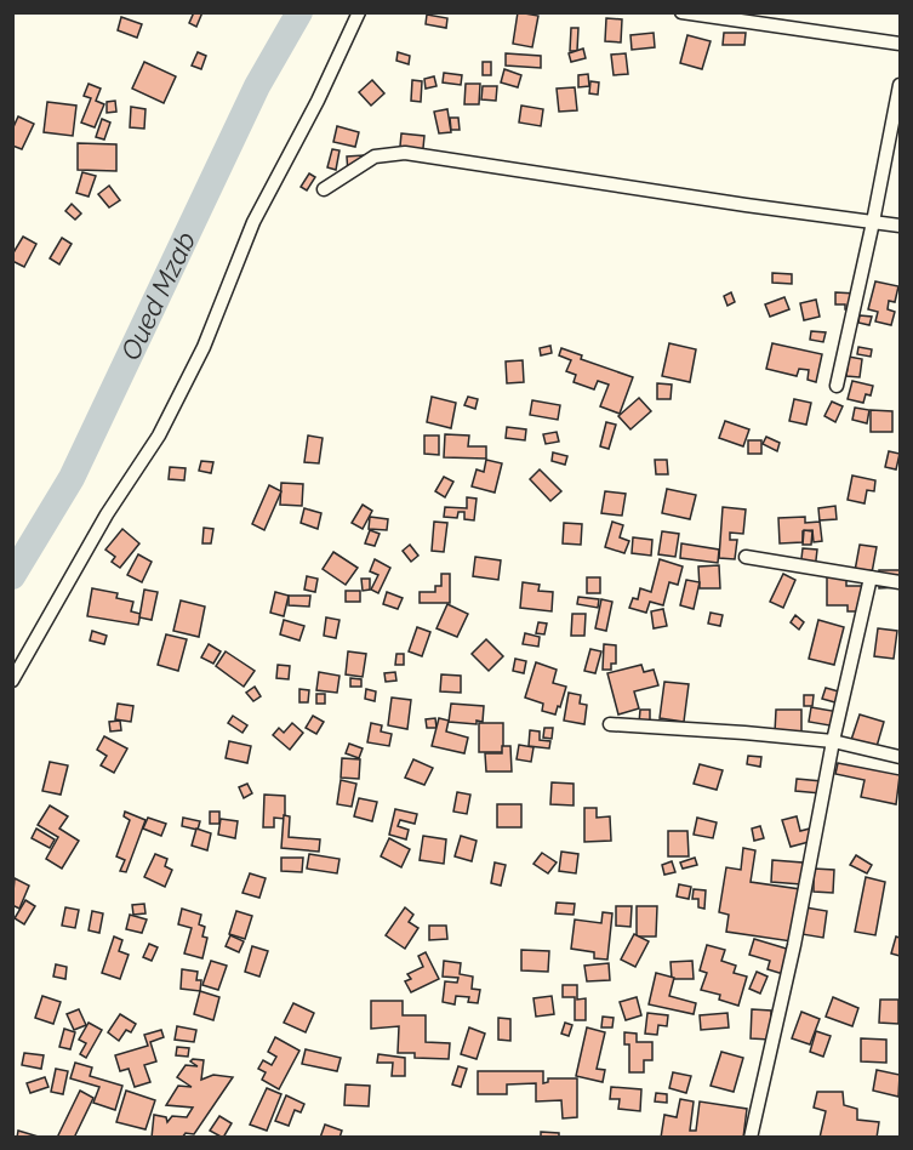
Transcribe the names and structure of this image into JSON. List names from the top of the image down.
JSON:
{
  "water": ["Oued Mzab"]
}
